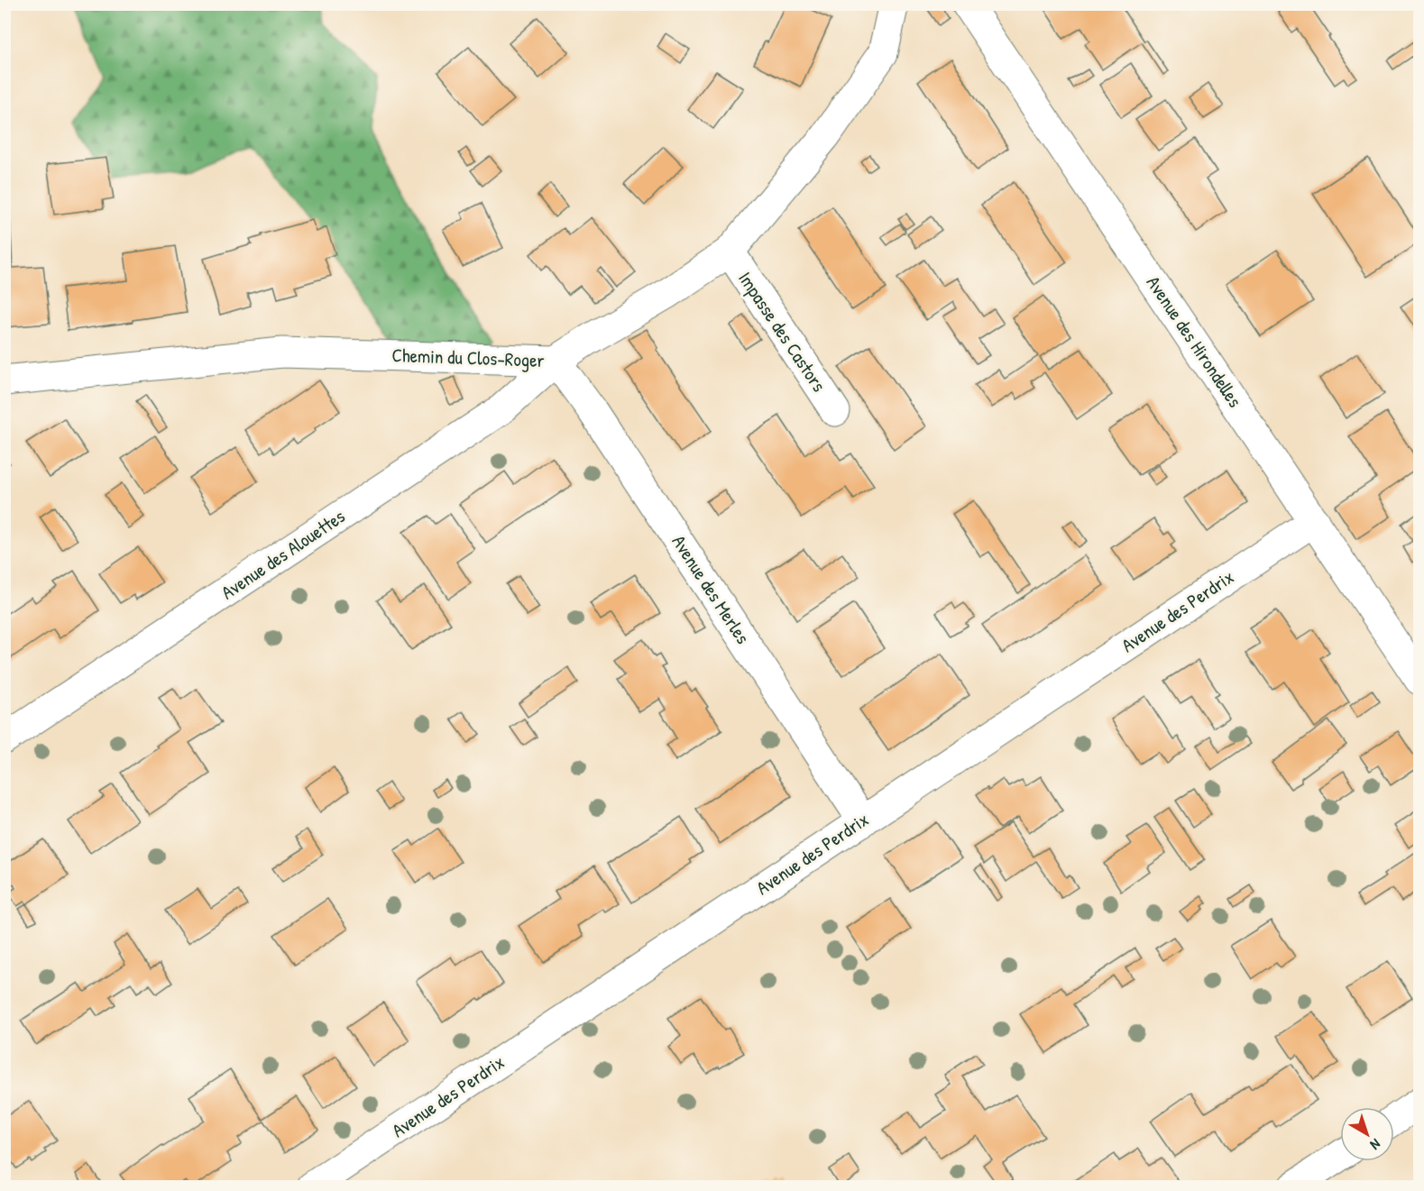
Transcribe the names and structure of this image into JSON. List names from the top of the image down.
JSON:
{
  "streets": {
    "street": [
      "Impasse des Castors",
      "Avenue des Hirondelles",
      "Chemin du Clos-Roger",
      "Avenue des Alouettes",
      "Avenue des Merles",
      "Avenue des Perdrix"
    ]
  },
  "crossings": [
    ["Impasse des Castors", "Chemin du Clos-Roger"],
    ["Avenue des Hirondelles", "Avenue des Perdrix"],
    ["Chemin du Clos-Roger", "Avenue des Alouettes"],
    ["Chemin du Clos-Roger", "Avenue des Merles"],
    ["Avenue des Alouettes", "Avenue des Merles"],
    ["Avenue des Merles", "Avenue des Perdrix"]
  ],
  "north": "bottom right"
}
